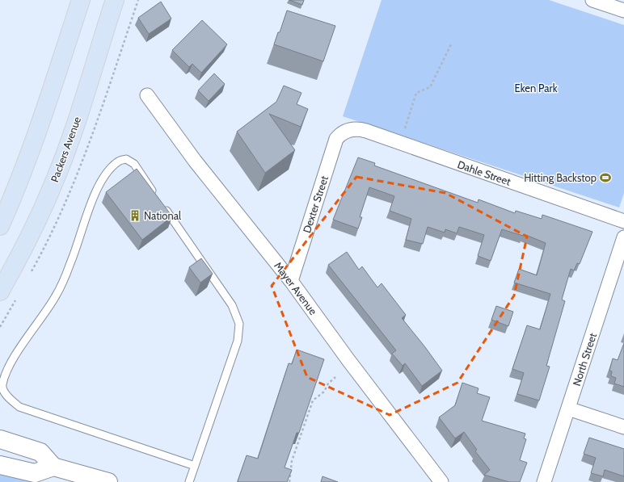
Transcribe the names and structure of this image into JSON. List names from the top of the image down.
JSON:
{
  "streets": {
    "main road": ["Packers Avenue"],
    "street": [
      "Dahle Street",
      "Dexter Street",
      "Mayer Avenue",
      "North Street"
    ]
  },
  "crossings": [
    ["Dahle Street", "Dexter Street"],
    ["Dexter Street", "Mayer Avenue"]
  ],
  "parks": ["Eken Park"],
  "places": {
    "sports": ["Hitting Backstop"],
    "building": ["National"]
  }
}
